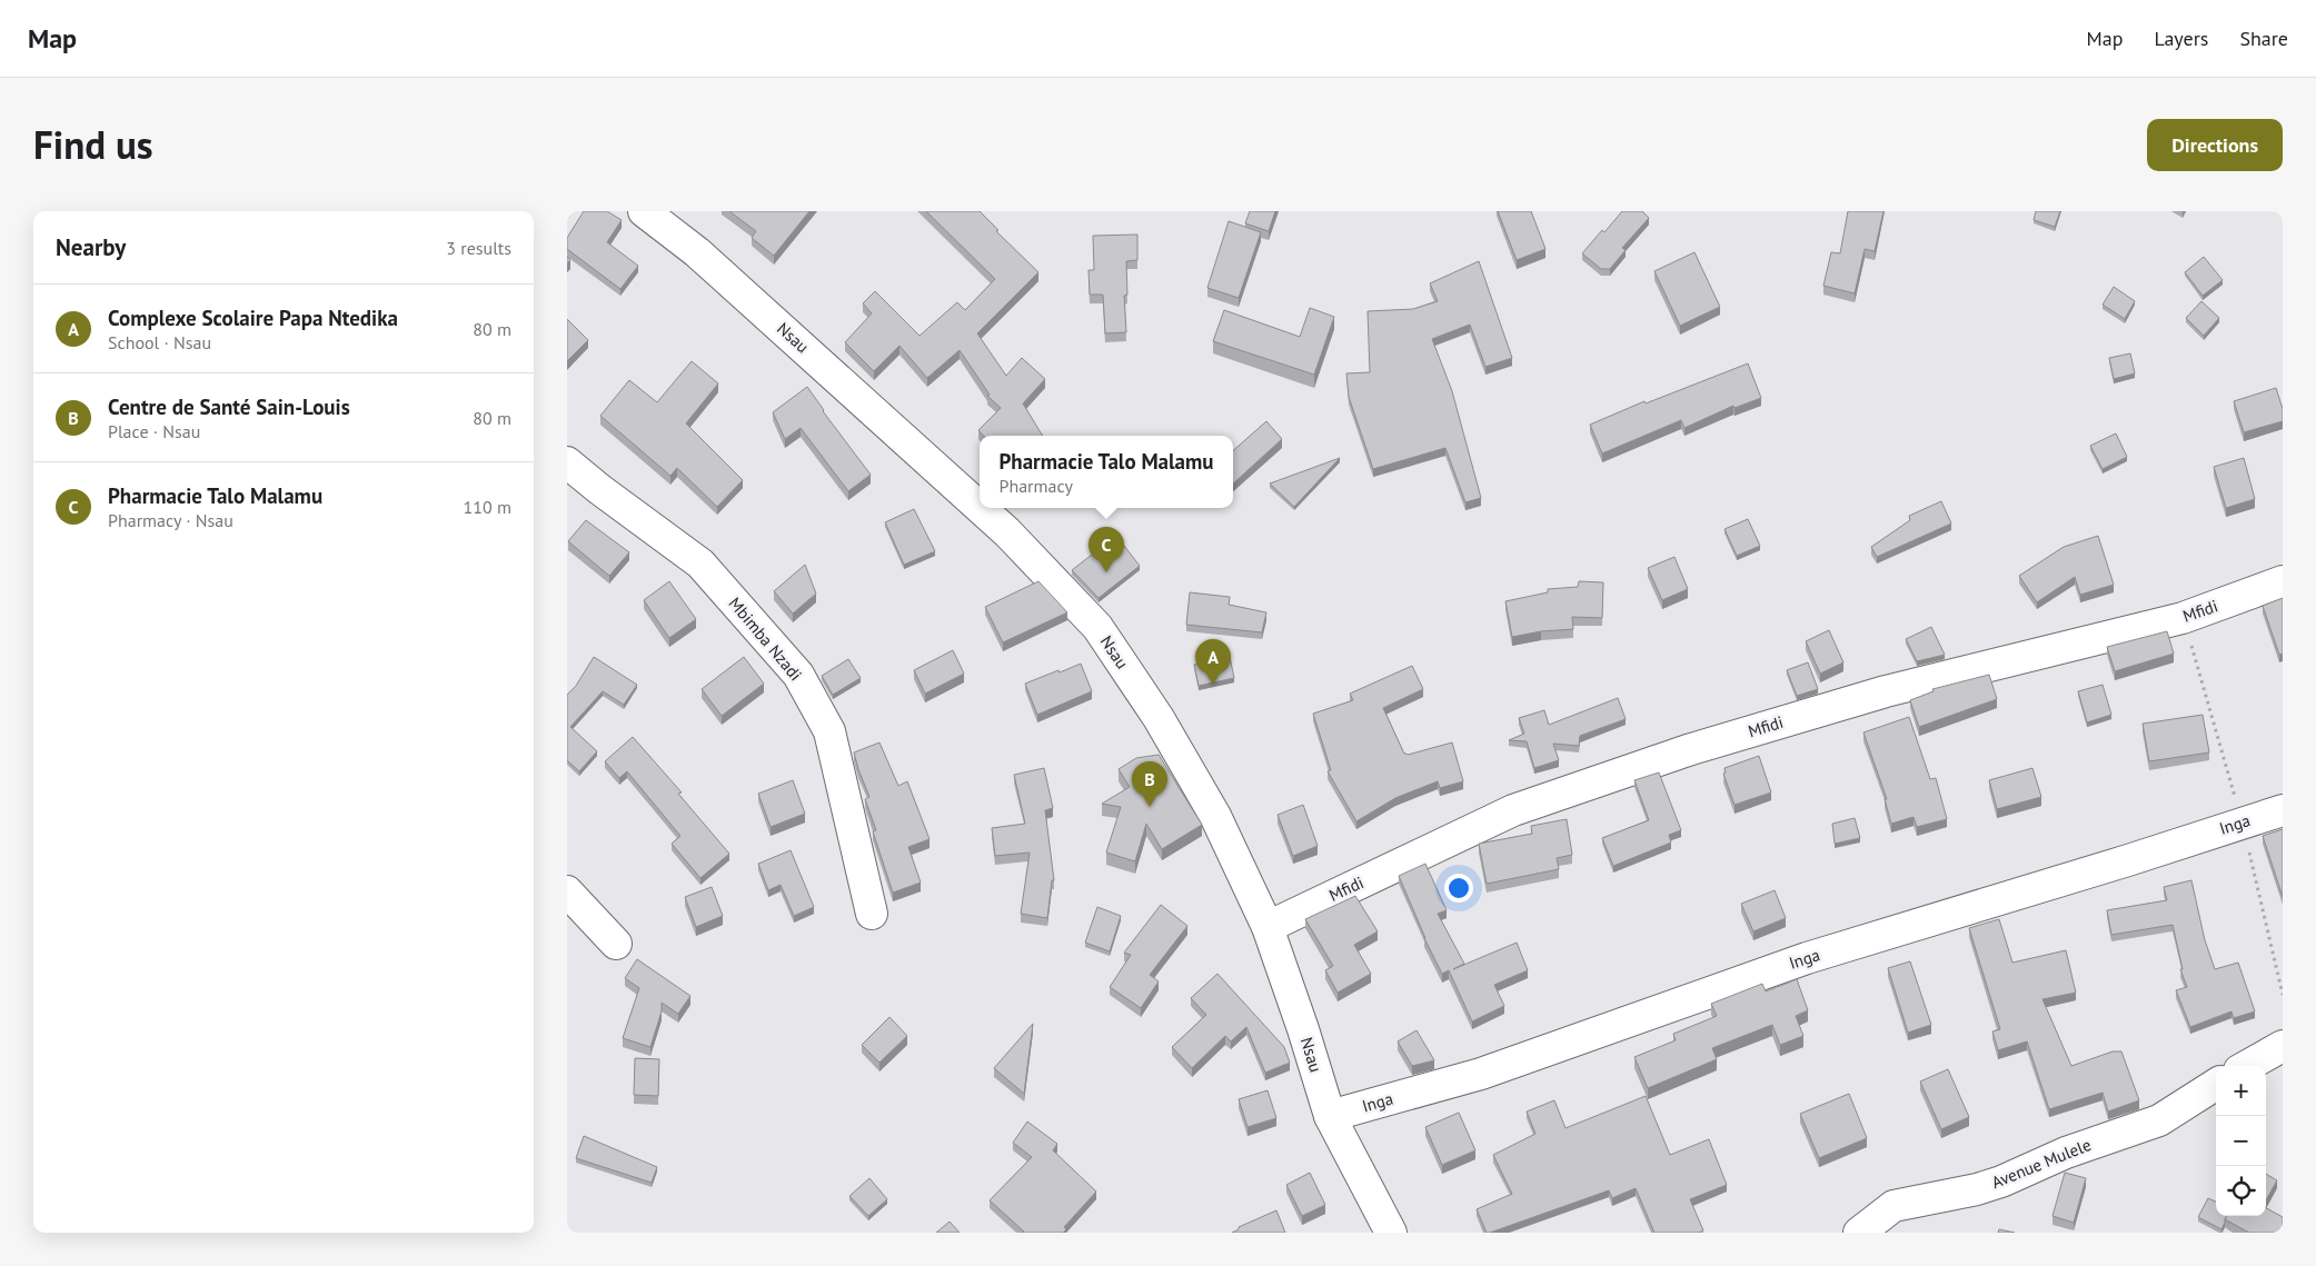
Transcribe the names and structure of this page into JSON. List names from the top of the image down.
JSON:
{
  "streets": {
    "street": [
      "Nsau",
      "Mfidi",
      "Mbimba Nzadi",
      "Inga",
      "Avenue Mulele"
    ]
  },
  "crossings": [
    ["Nsau", "Mfidi"],
    ["Nsau", "Inga"]
  ],
  "page": {
    "header": "Map",
    "nav": ["Map", "Layers", "Share"],
    "title": "Find us",
    "buttons": "Directions",
    "heading": ["Nearby", "3 results"],
    "list": [
      {
        "mark": "A",
        "name": "Complexe Scolaire Papa Ntedika",
        "note": "School · Nsau",
        "value": "80 m"
      },
      {
        "mark": "B",
        "name": "Centre de Santé Sain-Louis",
        "note": "Place · Nsau",
        "value": "80 m"
      },
      {
        "mark": "C",
        "name": "Pharmacie Talo Malamu",
        "note": "Pharmacy · Nsau",
        "value": "110 m"
      }
    ],
    "popup": ["Pharmacie Talo Malamu", "Pharmacy"],
    "pins": ["C", "A", "B"],
    "map_buttons": ["+", "−"]
  }
}
